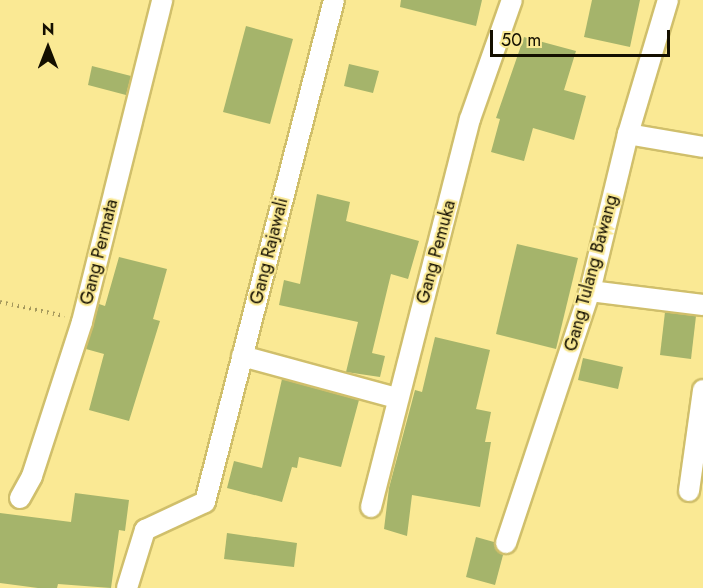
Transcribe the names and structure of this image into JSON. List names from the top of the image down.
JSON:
{
  "streets": {
    "street": [
      "Gang Rajawali",
      "Gang Permata",
      "Gang Pemuka",
      "Gang Tulang Bawang"
    ]
  },
  "scale_bar": "50 m",
  "north": "top"
}
